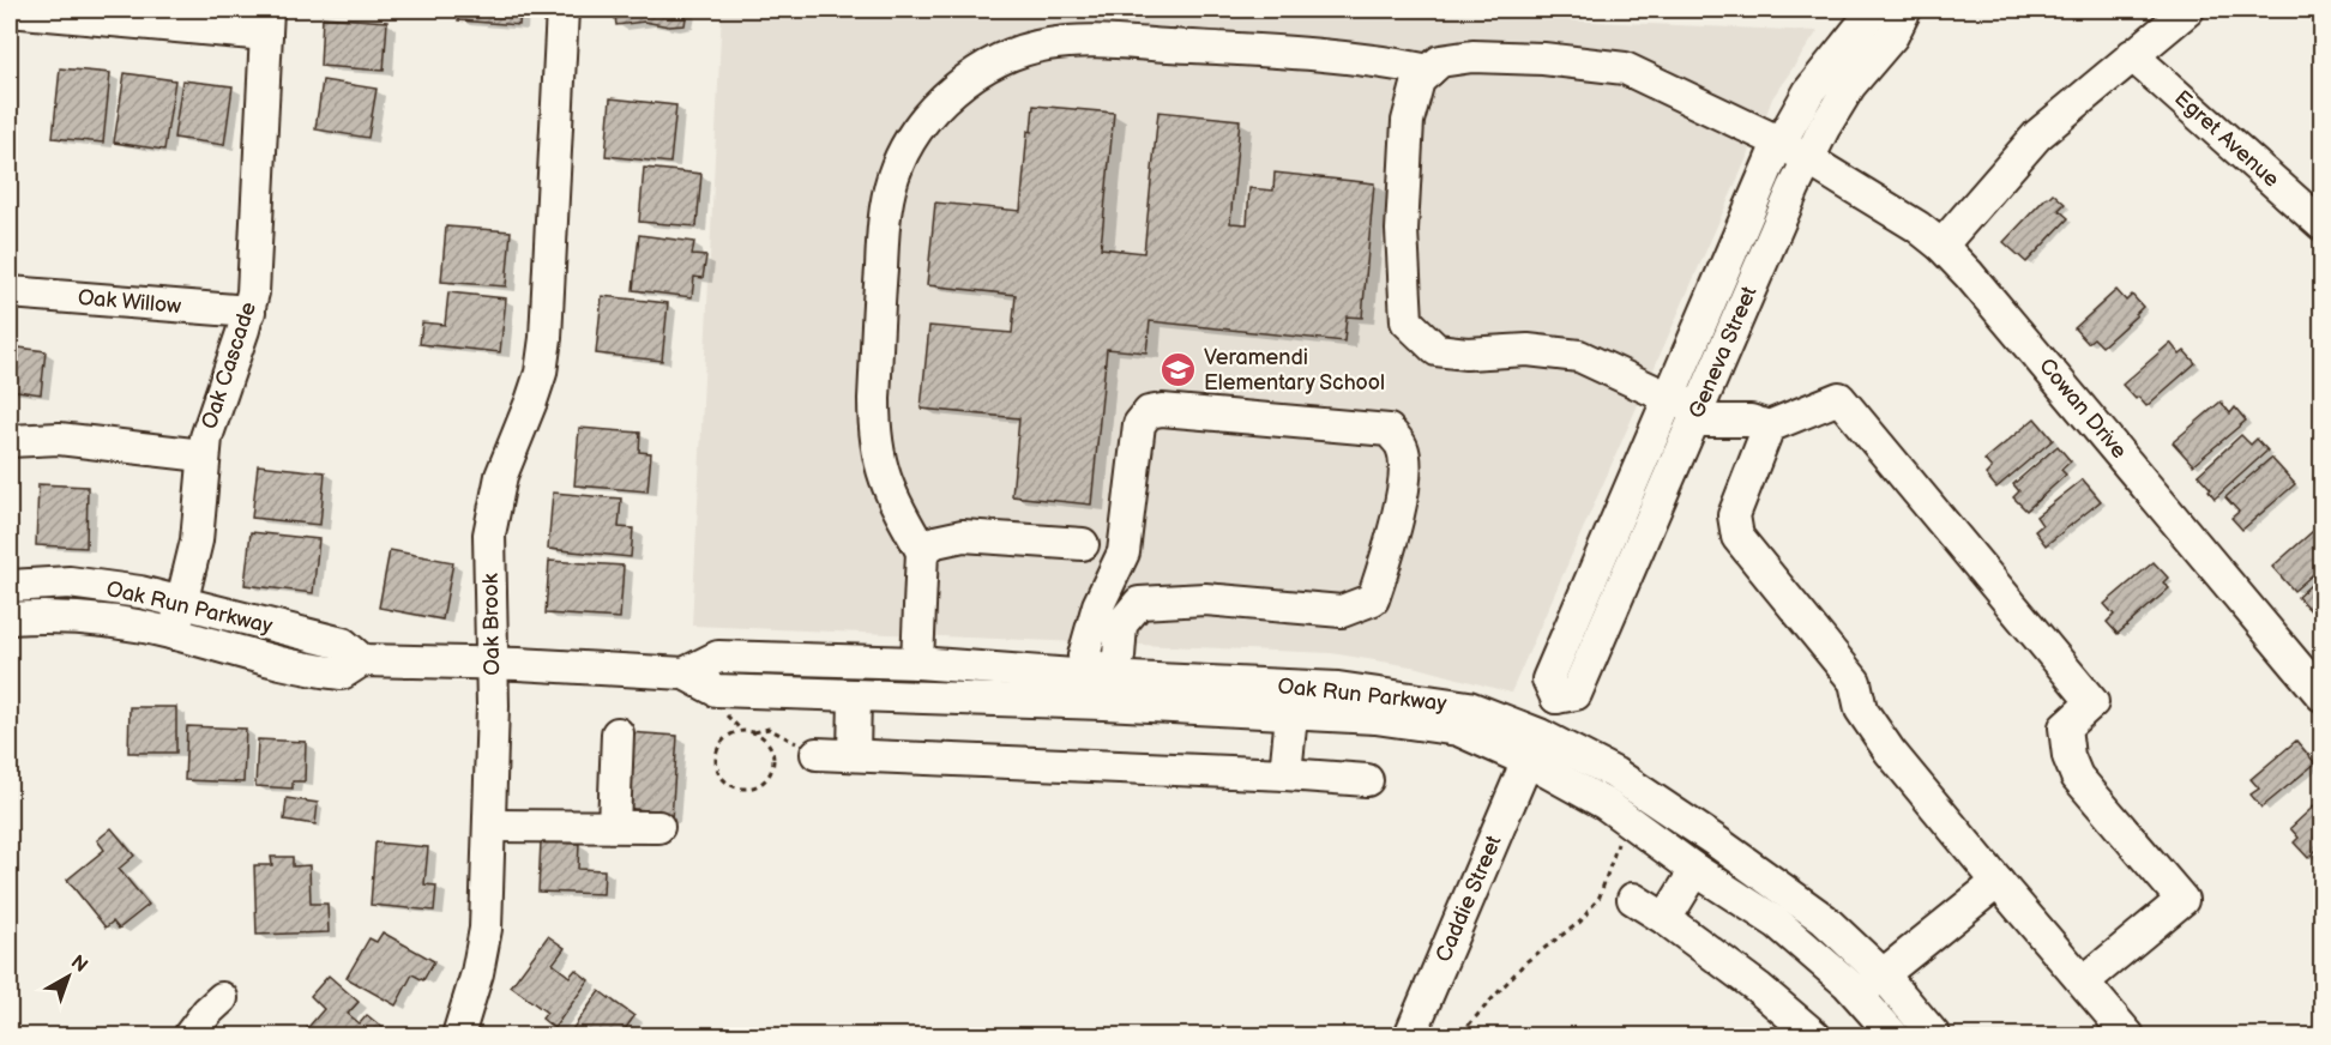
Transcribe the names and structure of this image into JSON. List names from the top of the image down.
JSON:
{
  "streets": {
    "street": [
      "Egret Avenue",
      "Oak Willow",
      "Geneva Street",
      "Oak Cascade",
      "Cowan Drive",
      "Oak Run Parkway",
      "Oak Brook",
      "Caddie Street"
    ]
  },
  "crossings": [
    ["Oak Willow", "Oak Cascade"],
    ["Geneva Street", "Cowan Drive"],
    ["Geneva Street", "Oak Run Parkway"],
    ["Geneva Street", "Caddie Street"],
    ["Oak Cascade", "Oak Run Parkway"],
    ["Oak Run Parkway", "Oak Brook"],
    ["Oak Run Parkway", "Caddie Street"]
  ],
  "places": {
    "school or university": ["Veramendi Elementary School"]
  },
  "north": "top right"
}
